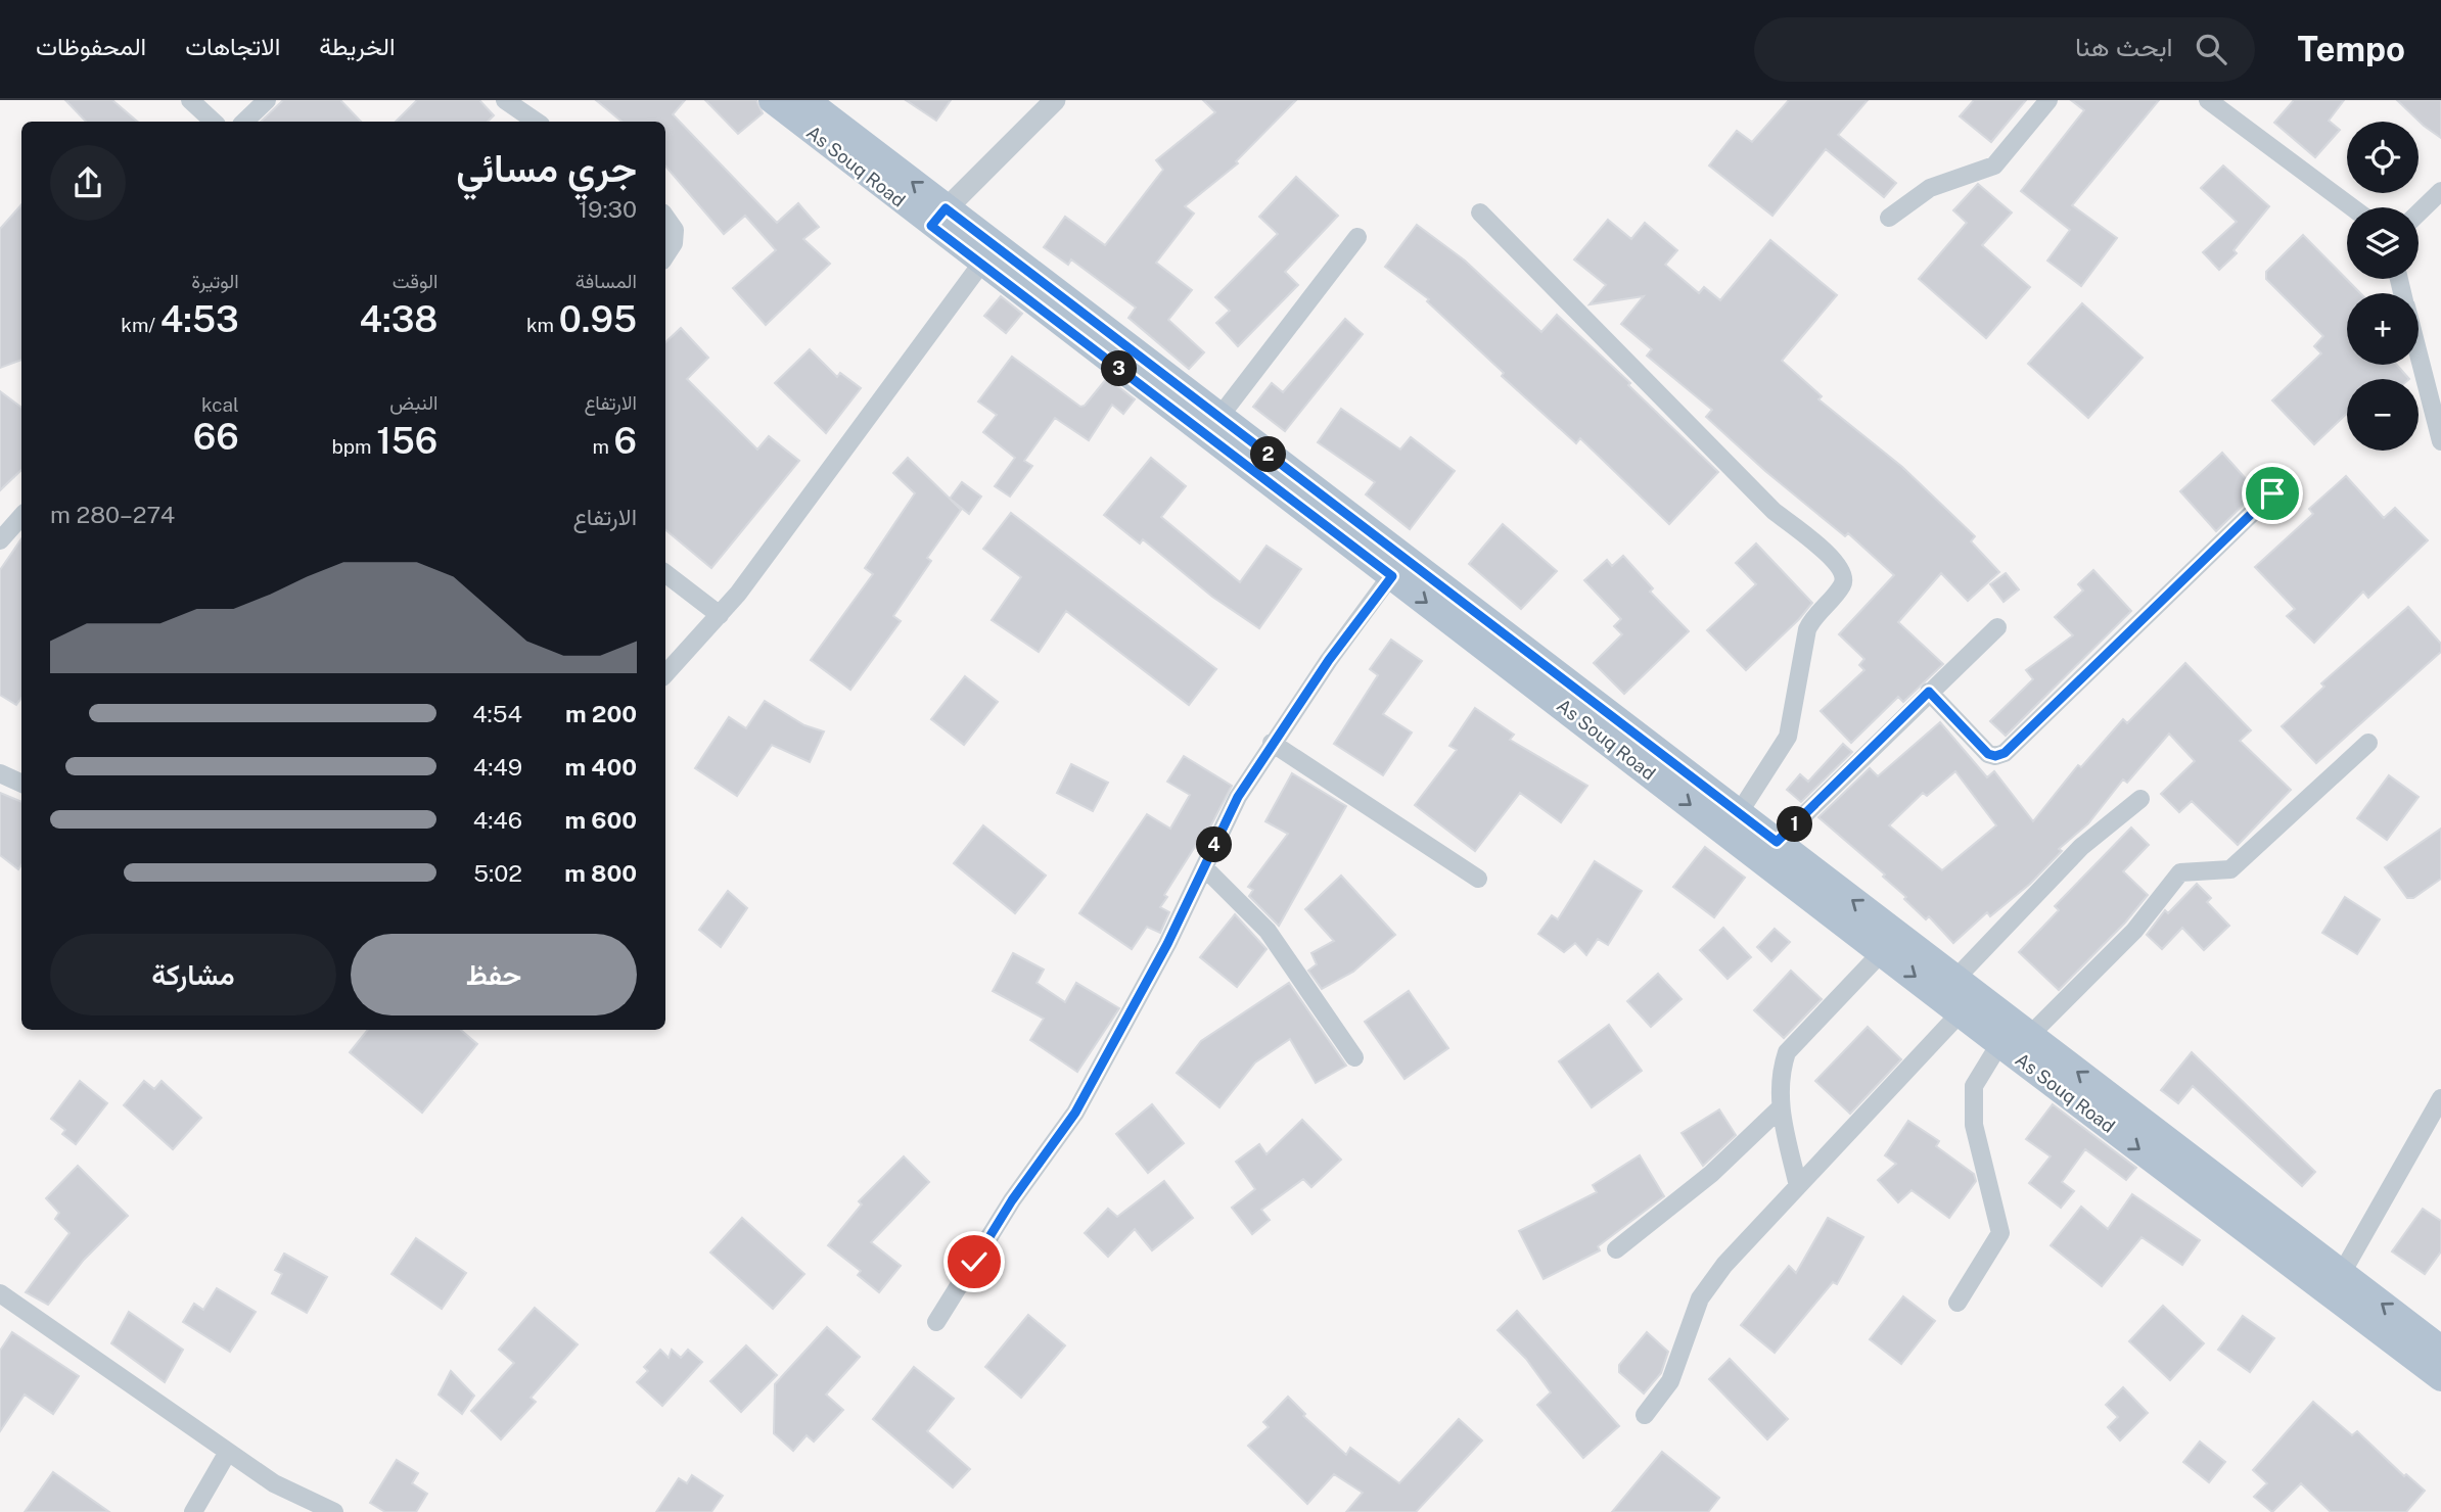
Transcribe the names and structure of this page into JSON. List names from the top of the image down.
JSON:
{
  "streets": {
    "main road": ["As Souq Road"]
  },
  "page": {
    "header": "Tempo",
    "search": "ابحث هنا",
    "nav": ["الخريطة", "الاتجاهات", "المحفوظات"],
    "map_buttons": ["+", "−"],
    "heading": ["جري مسائي", "19:30"],
    "stats": [
      ["المسافة", "0.95 km"],
      ["الوقت", "4:38"],
      ["الوتيرة", "4:53 /km"],
      ["الارتفاع", "6 m"],
      ["النبض", "156 bpm"],
      ["kcal", "66"]
    ],
    "pins": [
      "3",
      "2",
      "1",
      "4"
    ],
    "chart": ["الارتفاع", "274–280 m"],
    "list": [
      {
        "name": "200 m",
        "note": "4:54"
      },
      {
        "name": "400 m",
        "note": "4:49"
      },
      {
        "name": "600 m",
        "note": "4:46"
      },
      {
        "name": "800 m",
        "note": "5:02"
      }
    ],
    "buttons": ["حفظ", "مشاركة"]
  }
}
